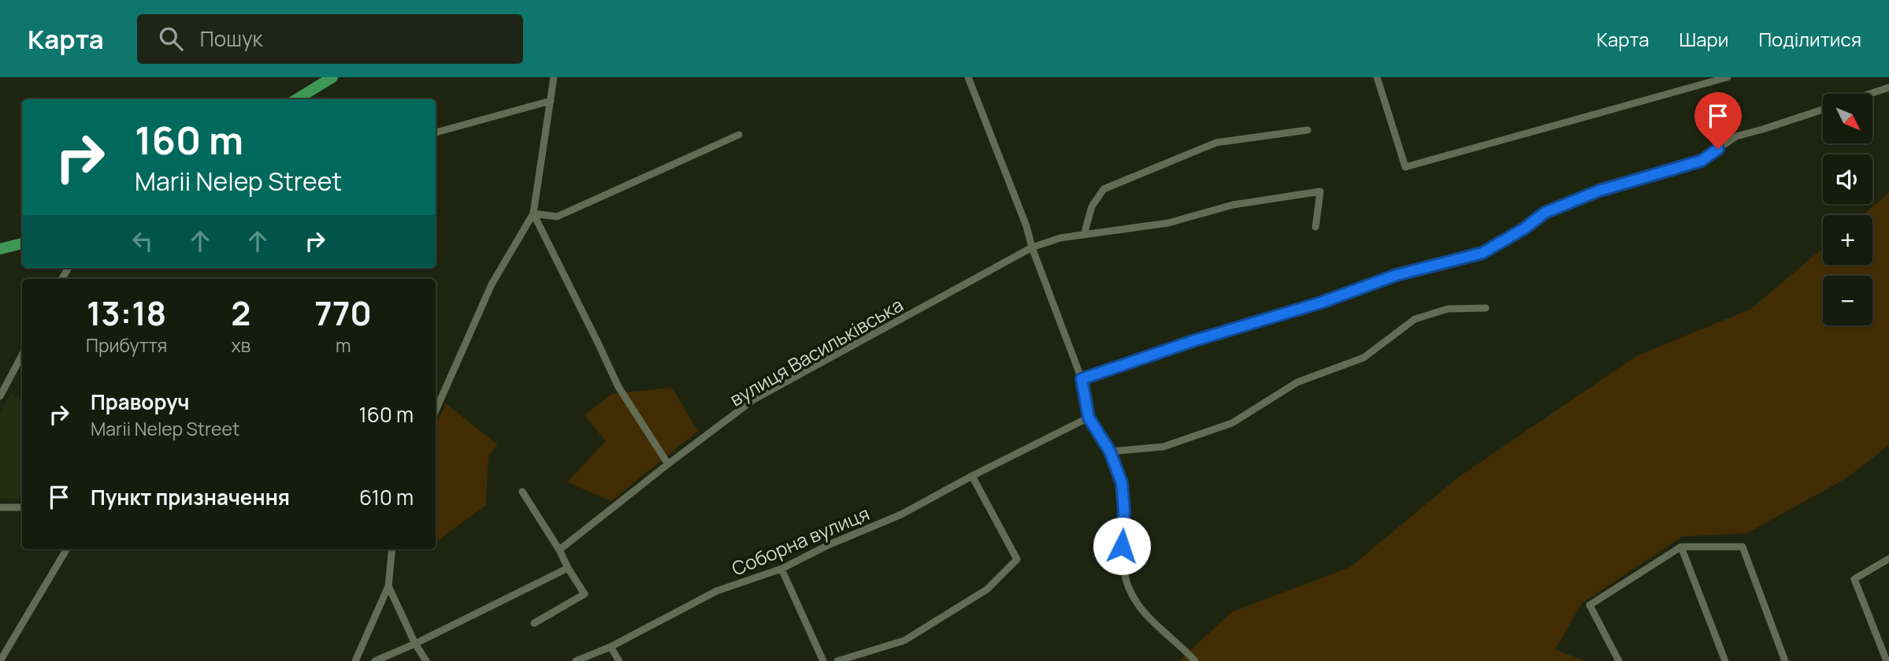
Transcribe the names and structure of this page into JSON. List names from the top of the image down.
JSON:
{
  "streets": {
    "street": ["вулиця Васильківська", "Соборна вулиця"]
  },
  "north": "bottom right",
  "page": {
    "header": "Карта",
    "search": "Пошук",
    "nav": ["Карта", "Шари", "Поділитися"],
    "map_buttons": ["+", "−"],
    "turn": ["160 m", "Marii Nelep Street"],
    "eta": [
      "13:18",
      "Прибуття",
      "2",
      "хв",
      "770",
      "m"
    ],
    "list": [
      {
        "name": "Праворуч",
        "note": "Marii Nelep Street",
        "value": "160 m"
      },
      {
        "name": "Пункт призначення",
        "value": "610 m"
      }
    ]
  }
}
